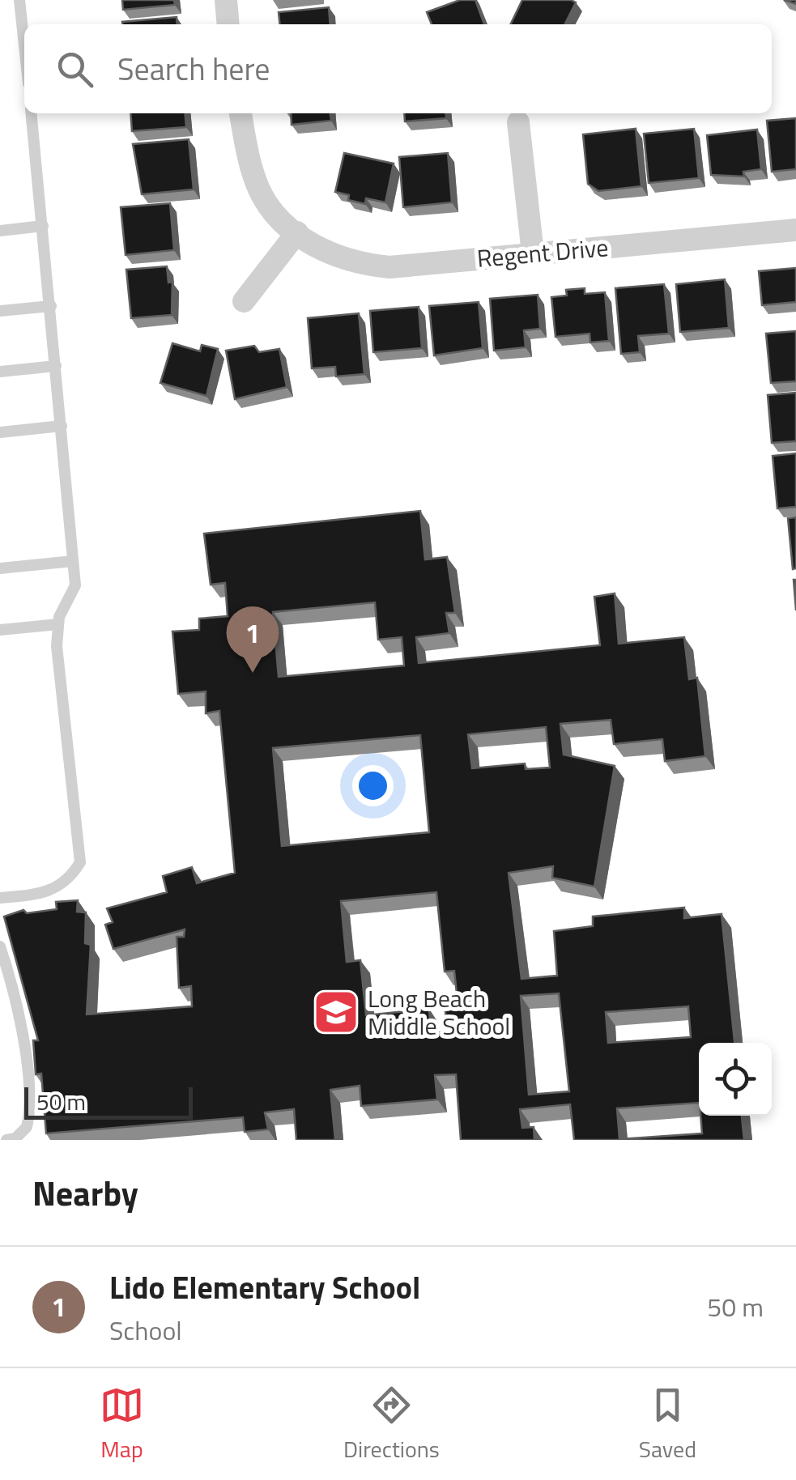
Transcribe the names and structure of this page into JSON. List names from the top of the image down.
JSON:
{
  "streets": {
    "street": ["Regent Drive"]
  },
  "places": {
    "school or university": ["Long Beach Middle School"]
  },
  "scale_bar": "50 m",
  "page": {
    "search": "Search here",
    "pins": "1",
    "scale": "50 m",
    "heading": "Nearby",
    "list": [
      {
        "mark": "1",
        "name": "Lido Elementary School",
        "note": "School",
        "value": "50 m"
      }
    ],
    "nav": ["Map", "Directions", "Saved"]
  }
}
